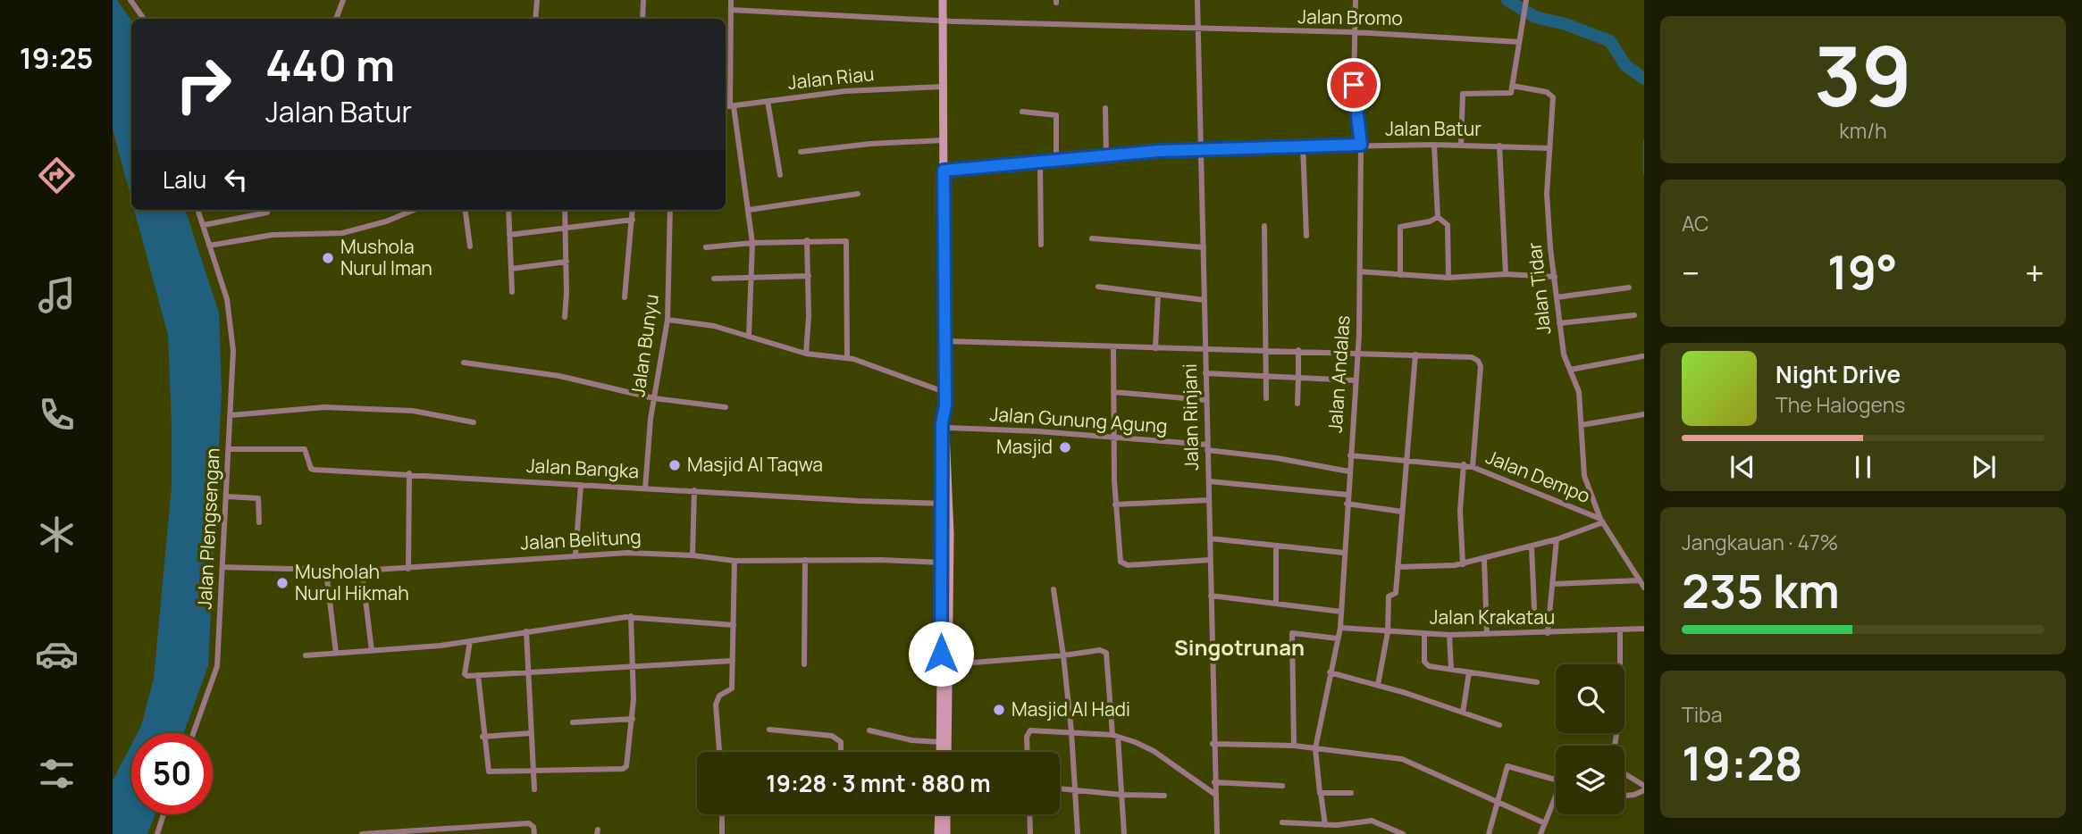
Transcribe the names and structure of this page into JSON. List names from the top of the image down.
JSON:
{
  "streets": {
    "street": [
      "Jalan Bromo",
      "Jalan Riau",
      "Jalan Batur",
      "Jalan Tidar",
      "Jalan Bunyu",
      "Jalan Andalas",
      "Jalan Rinjani",
      "Jalan Gunung Agung",
      "Jalan Bangka",
      "Jalan Dempo",
      "Jalan Plengsengan",
      "Jalan Belitung",
      "Jalan Krakatau"
    ]
  },
  "crossings": [
    ["Jalan Bromo", "Jalan Andalas"],
    ["Jalan Bromo", "Jalan Rinjani"],
    ["Jalan Batur", "Jalan Tidar"],
    ["Jalan Batur", "Jalan Andalas"],
    ["Jalan Batur", "Jalan Rinjani"],
    ["Jalan Tidar", "Jalan Dempo"],
    ["Jalan Bunyu", "Jalan Bangka"],
    ["Jalan Andalas", "Jalan Gunung Agung"],
    ["Jalan Andalas", "Jalan Dempo"],
    ["Jalan Andalas", "Jalan Krakatau"],
    ["Jalan Rinjani", "Jalan Gunung Agung"],
    ["Jalan Bangka", "Jalan Plengsengan"],
    ["Jalan Plengsengan", "Jalan Belitung"]
  ],
  "districts": ["Singotrunan"],
  "places": [
    "Mushola Nurul Iman",
    "Masjid",
    "Masjid Al Taqwa",
    "Musholah Nurul Hikmah",
    "Masjid Al Hadi"
  ],
  "page": {
    "tabs": "19:25",
    "tile": [
      ["39", "km/h"],
      "AC",
      ["Jangkauan · 47%", "235 km"],
      ["Tiba", "19:28"]
    ],
    "turn": ["440 m", "Jalan Batur"],
    "then": "Lalu",
    "heat": ["−", "19°", "+"],
    "song": ["Night Drive", "The Halogens"],
    "limit": "50",
    "trip": "19:28 · 3 mnt · 880 m"
  }
}
